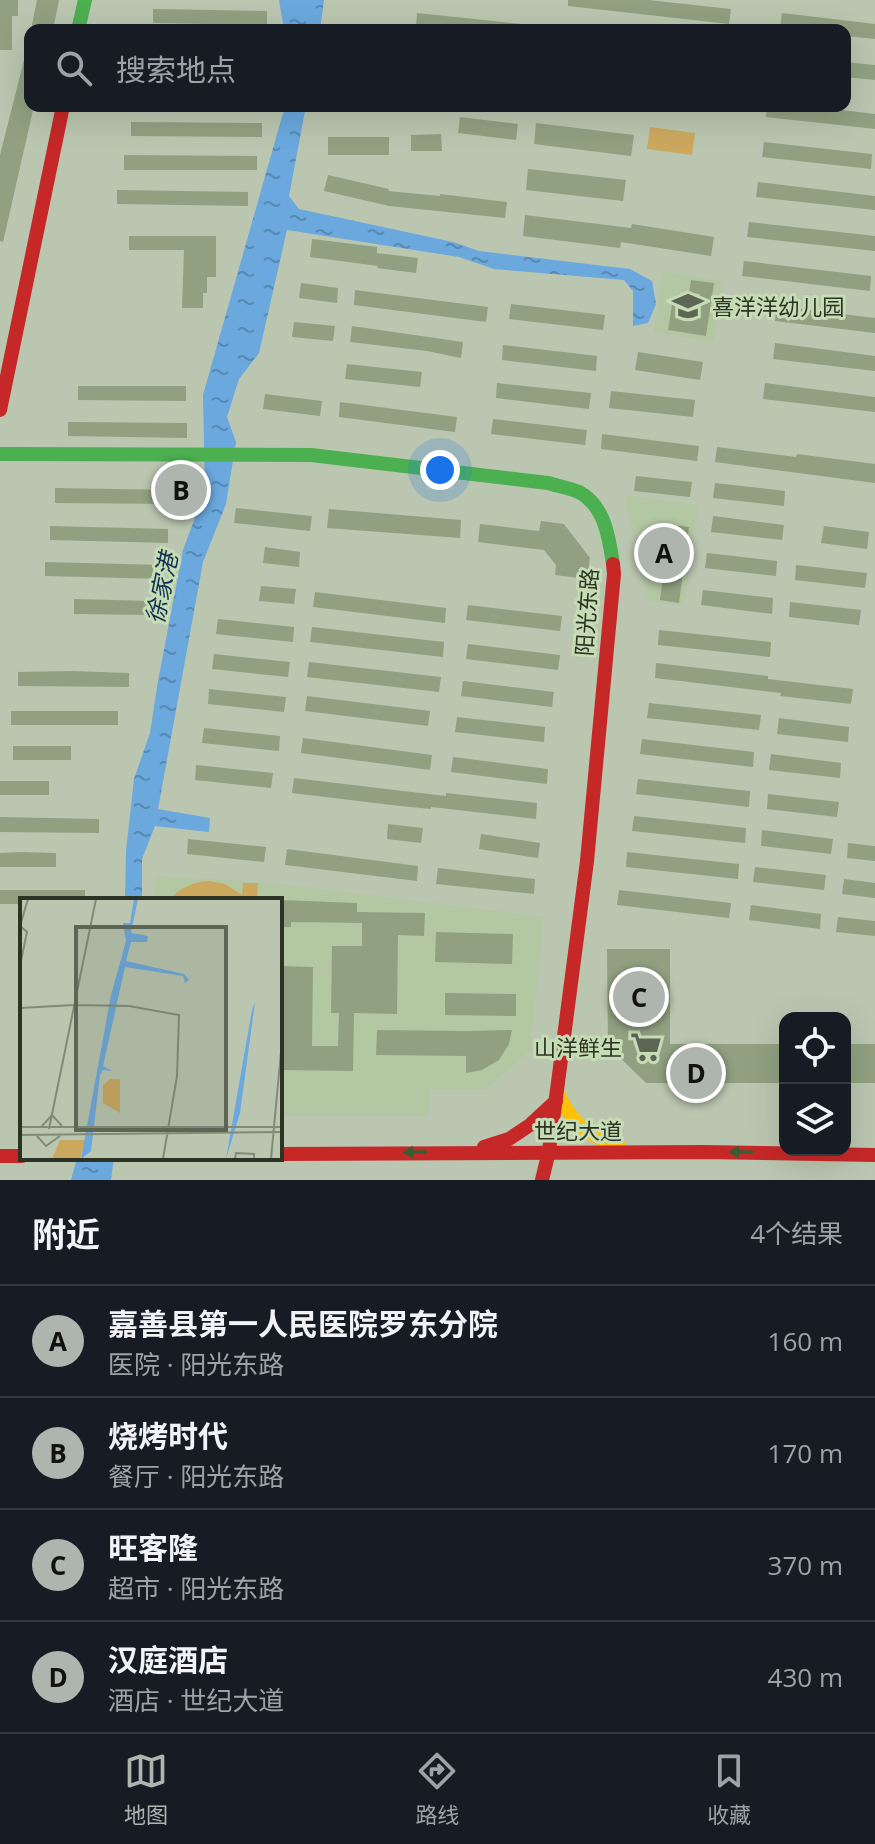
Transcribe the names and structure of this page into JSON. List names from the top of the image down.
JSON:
{
  "streets": {
    "street": ["阳光东路", "世纪大道"]
  },
  "crossings": [
    ["阳光东路", "世纪大道"]
  ],
  "one_way": ["世纪大道"],
  "water": ["徐家港"],
  "places": {
    "school or university": ["喜洋洋幼儿园"],
    "supermarket": ["山洋鲜生"]
  },
  "page": {
    "search": "搜索地点",
    "pins": [
      "B",
      "A",
      "C",
      "D"
    ],
    "heading": ["附近", "4个结果"],
    "list": [
      {
        "mark": "A",
        "name": "嘉善县第一人民医院罗东分院",
        "note": "医院 · 阳光东路",
        "value": "160 m"
      },
      {
        "mark": "B",
        "name": "烧烤时代",
        "note": "餐厅 · 阳光东路",
        "value": "170 m"
      },
      {
        "mark": "C",
        "name": "旺客隆",
        "note": "超市 · 阳光东路",
        "value": "370 m"
      },
      {
        "mark": "D",
        "name": "汉庭酒店",
        "note": "酒店 · 世纪大道",
        "value": "430 m"
      }
    ],
    "nav": ["地图", "路线", "收藏"]
  }
}
